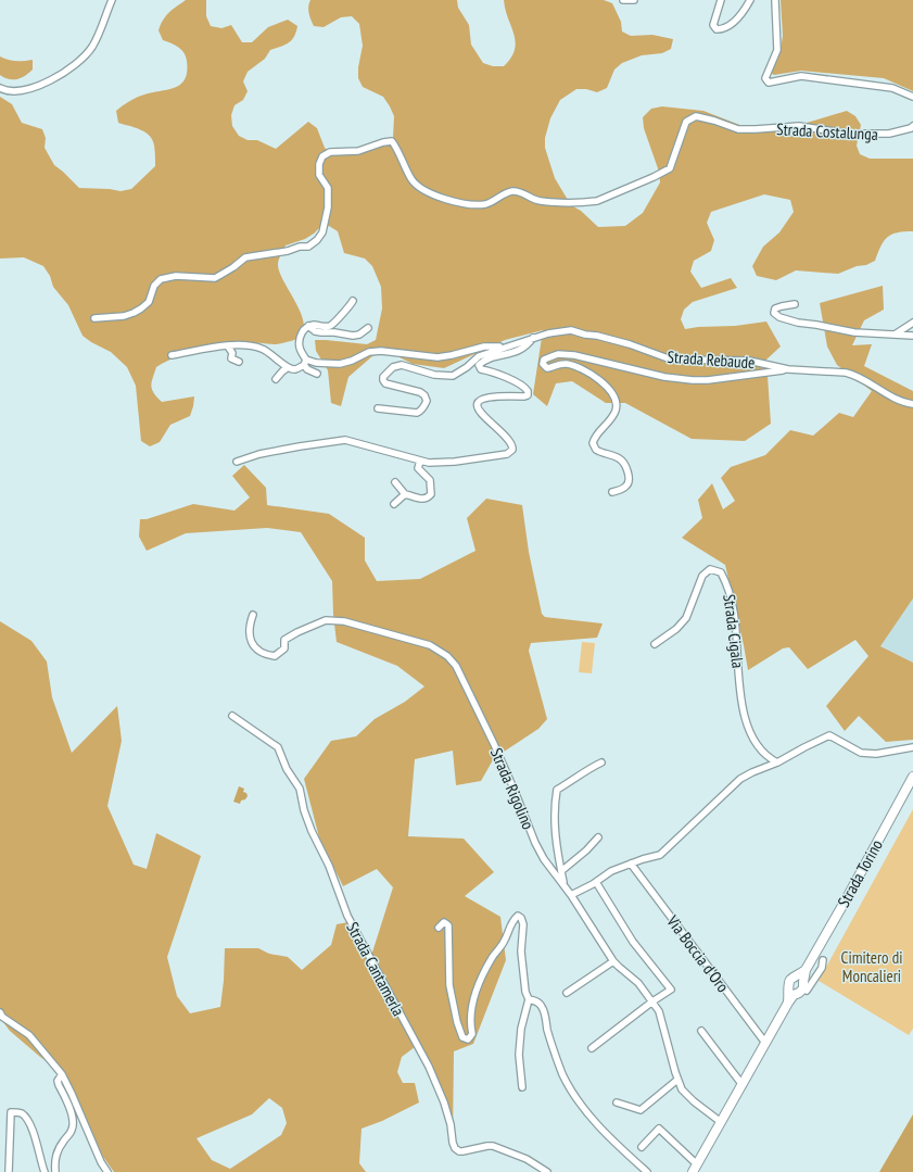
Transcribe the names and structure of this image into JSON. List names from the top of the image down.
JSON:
{
  "streets": {
    "main road": ["Strada Torino"],
    "street": [
      "Strada Costalunga",
      "Strada Rebaude",
      "Strada Cigala",
      "Strada Rigolino",
      "Via Boccia d'Oro",
      "Strada Cantamerla"
    ]
  },
  "crossings": [
    ["Strada Rigolino", "Strada Torino"],
    ["Strada Torino", "Via Boccia d'Oro"]
  ],
  "parks": ["Cimitero di Moncalieri"]
}
